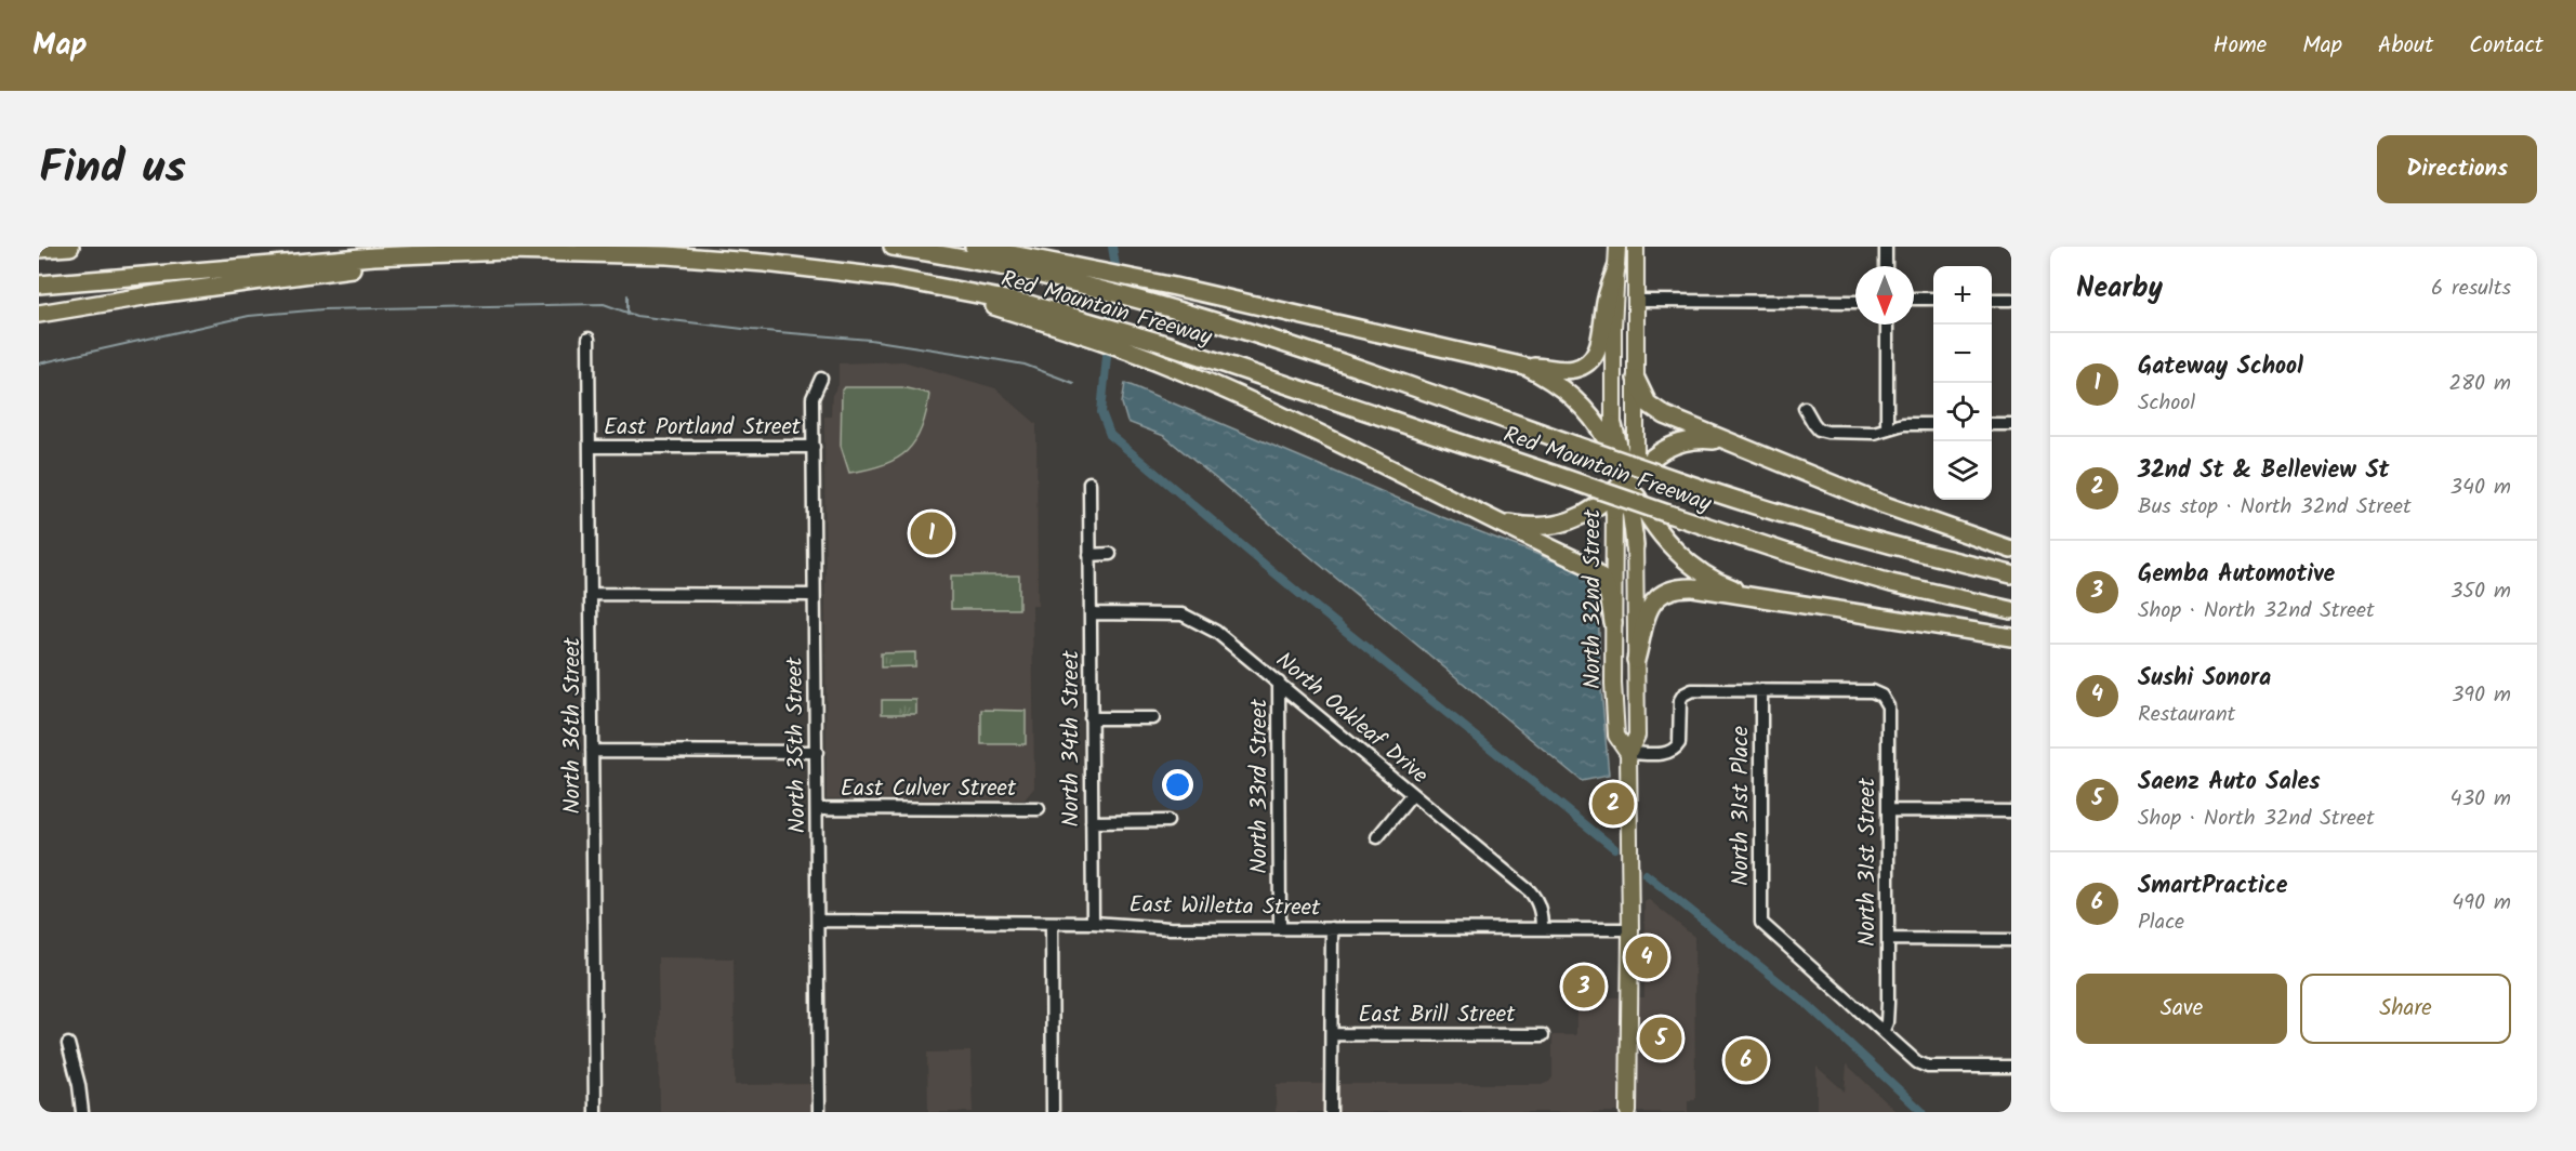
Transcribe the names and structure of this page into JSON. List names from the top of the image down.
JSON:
{
  "streets": {
    "highway": ["Red Mountain Freeway"],
    "main road": ["North 32nd Street"],
    "street": [
      "East Portland Street",
      "North Oakleaf Drive",
      "North 36th Street",
      "North 34th Street",
      "North 35th Street",
      "North 33rd Street",
      "East Culver Street",
      "North 31st Place",
      "North 31st Street",
      "East Willetta Street",
      "East Brill Street"
    ]
  },
  "crossings": [
    ["East Portland Street", "North 36th Street"],
    ["East Portland Street", "North 35th Street"],
    ["North 32nd Street", "East Willetta Street"],
    ["North Oakleaf Drive", "North 34th Street"],
    ["North Oakleaf Drive", "North 33rd Street"],
    ["North Oakleaf Drive", "East Willetta Street"],
    ["North 34th Street", "East Willetta Street"],
    ["North 35th Street", "East Culver Street"],
    ["North 35th Street", "East Willetta Street"],
    ["North 33rd Street", "East Willetta Street"],
    ["North 31st Place", "North 31st Street"]
  ],
  "north": "bottom",
  "page": {
    "header": "Map",
    "nav": [
      "Home",
      "Map",
      "About",
      "Contact"
    ],
    "title": "Find us",
    "buttons": [
      "Directions",
      ["Save", "Share"]
    ],
    "heading": ["Nearby", "6 results"],
    "map_buttons": ["+", "−"],
    "list": [
      {
        "mark": "1",
        "name": "Gateway School",
        "note": "School",
        "value": "280 m"
      },
      {
        "mark": "2",
        "name": "32nd St & Belleview St",
        "note": "Bus stop · North 32nd Street",
        "value": "340 m"
      },
      {
        "mark": "3",
        "name": "Gemba Automotive",
        "note": "Shop · North 32nd Street",
        "value": "350 m"
      },
      {
        "mark": "4",
        "name": "Sushi Sonora",
        "note": "Restaurant",
        "value": "390 m"
      },
      {
        "mark": "5",
        "name": "Saenz Auto Sales",
        "note": "Shop · North 32nd Street",
        "value": "430 m"
      },
      {
        "mark": "6",
        "name": "SmartPractice",
        "note": "Place",
        "value": "490 m"
      }
    ],
    "pins": [
      "1",
      "2",
      "4",
      "3",
      "5",
      "6"
    ]
  }
}
